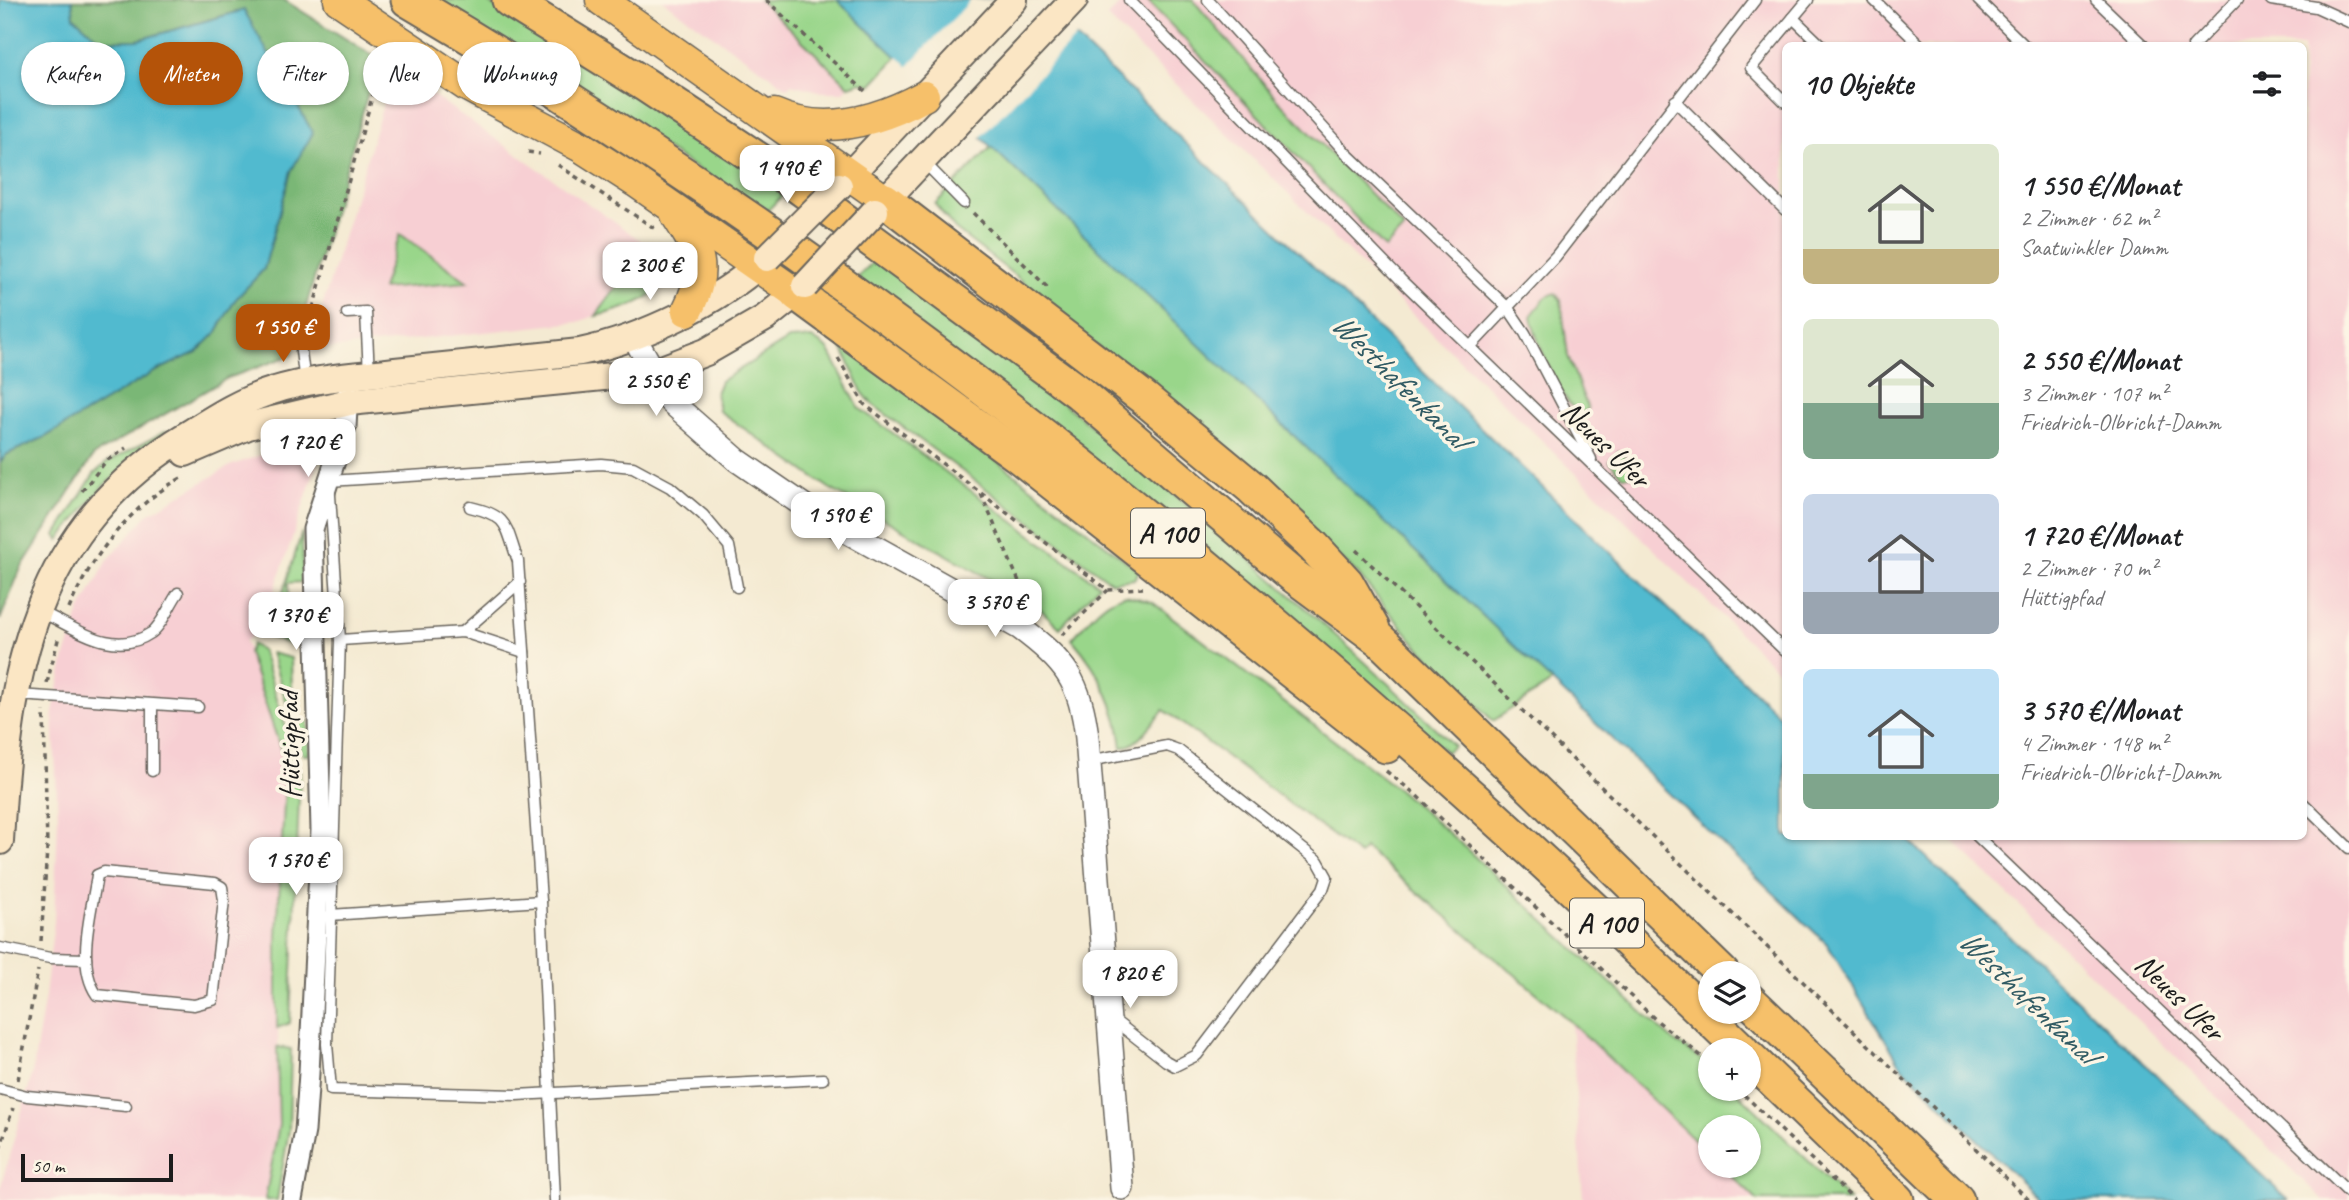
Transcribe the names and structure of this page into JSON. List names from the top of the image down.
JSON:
{
  "streets": {
    "highway": ["A 100"],
    "street": ["Hüttigpfad"],
    "lane": ["Neues Ufer"]
  },
  "water": ["Westhafenkanal"],
  "scale_bar": "50 m",
  "page": {
    "chip": [
      "Kaufen",
      "Mieten",
      "Filter",
      "Neu",
      "Wohnung"
    ],
    "heading": "10 Objekte",
    "list": [
      {
        "name": "1 550 €/Monat",
        "note": "2 Zimmer · 62 m² · Saatwinkler Damm"
      },
      {
        "name": "2 550 €/Monat",
        "note": "3 Zimmer · 107 m² · Friedrich-Olbricht-Damm"
      },
      {
        "name": "1 720 €/Monat",
        "note": "2 Zimmer · 70 m² · Hüttigpfad"
      },
      {
        "name": "3 570 €/Monat",
        "note": "4 Zimmer · 148 m² · Friedrich-Olbricht-Damm"
      }
    ],
    "price": [
      "1 490 €",
      "2 300 €",
      "1 550 €",
      "2 550 €",
      "1 720 €",
      "1 590 €",
      "3 570 €",
      "1 370 €",
      "1 570 €",
      "1 820 €"
    ],
    "map_buttons": ["+", "−"],
    "scale": "50 m"
  }
}
